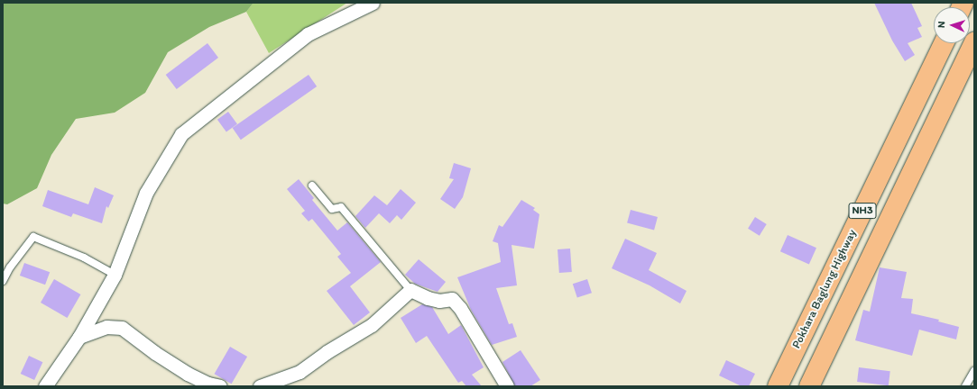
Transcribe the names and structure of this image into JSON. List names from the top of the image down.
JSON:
{
  "streets": {
    "highway": ["NH3", "Pokhara Baglung Highway"]
  },
  "north": "left"
}
